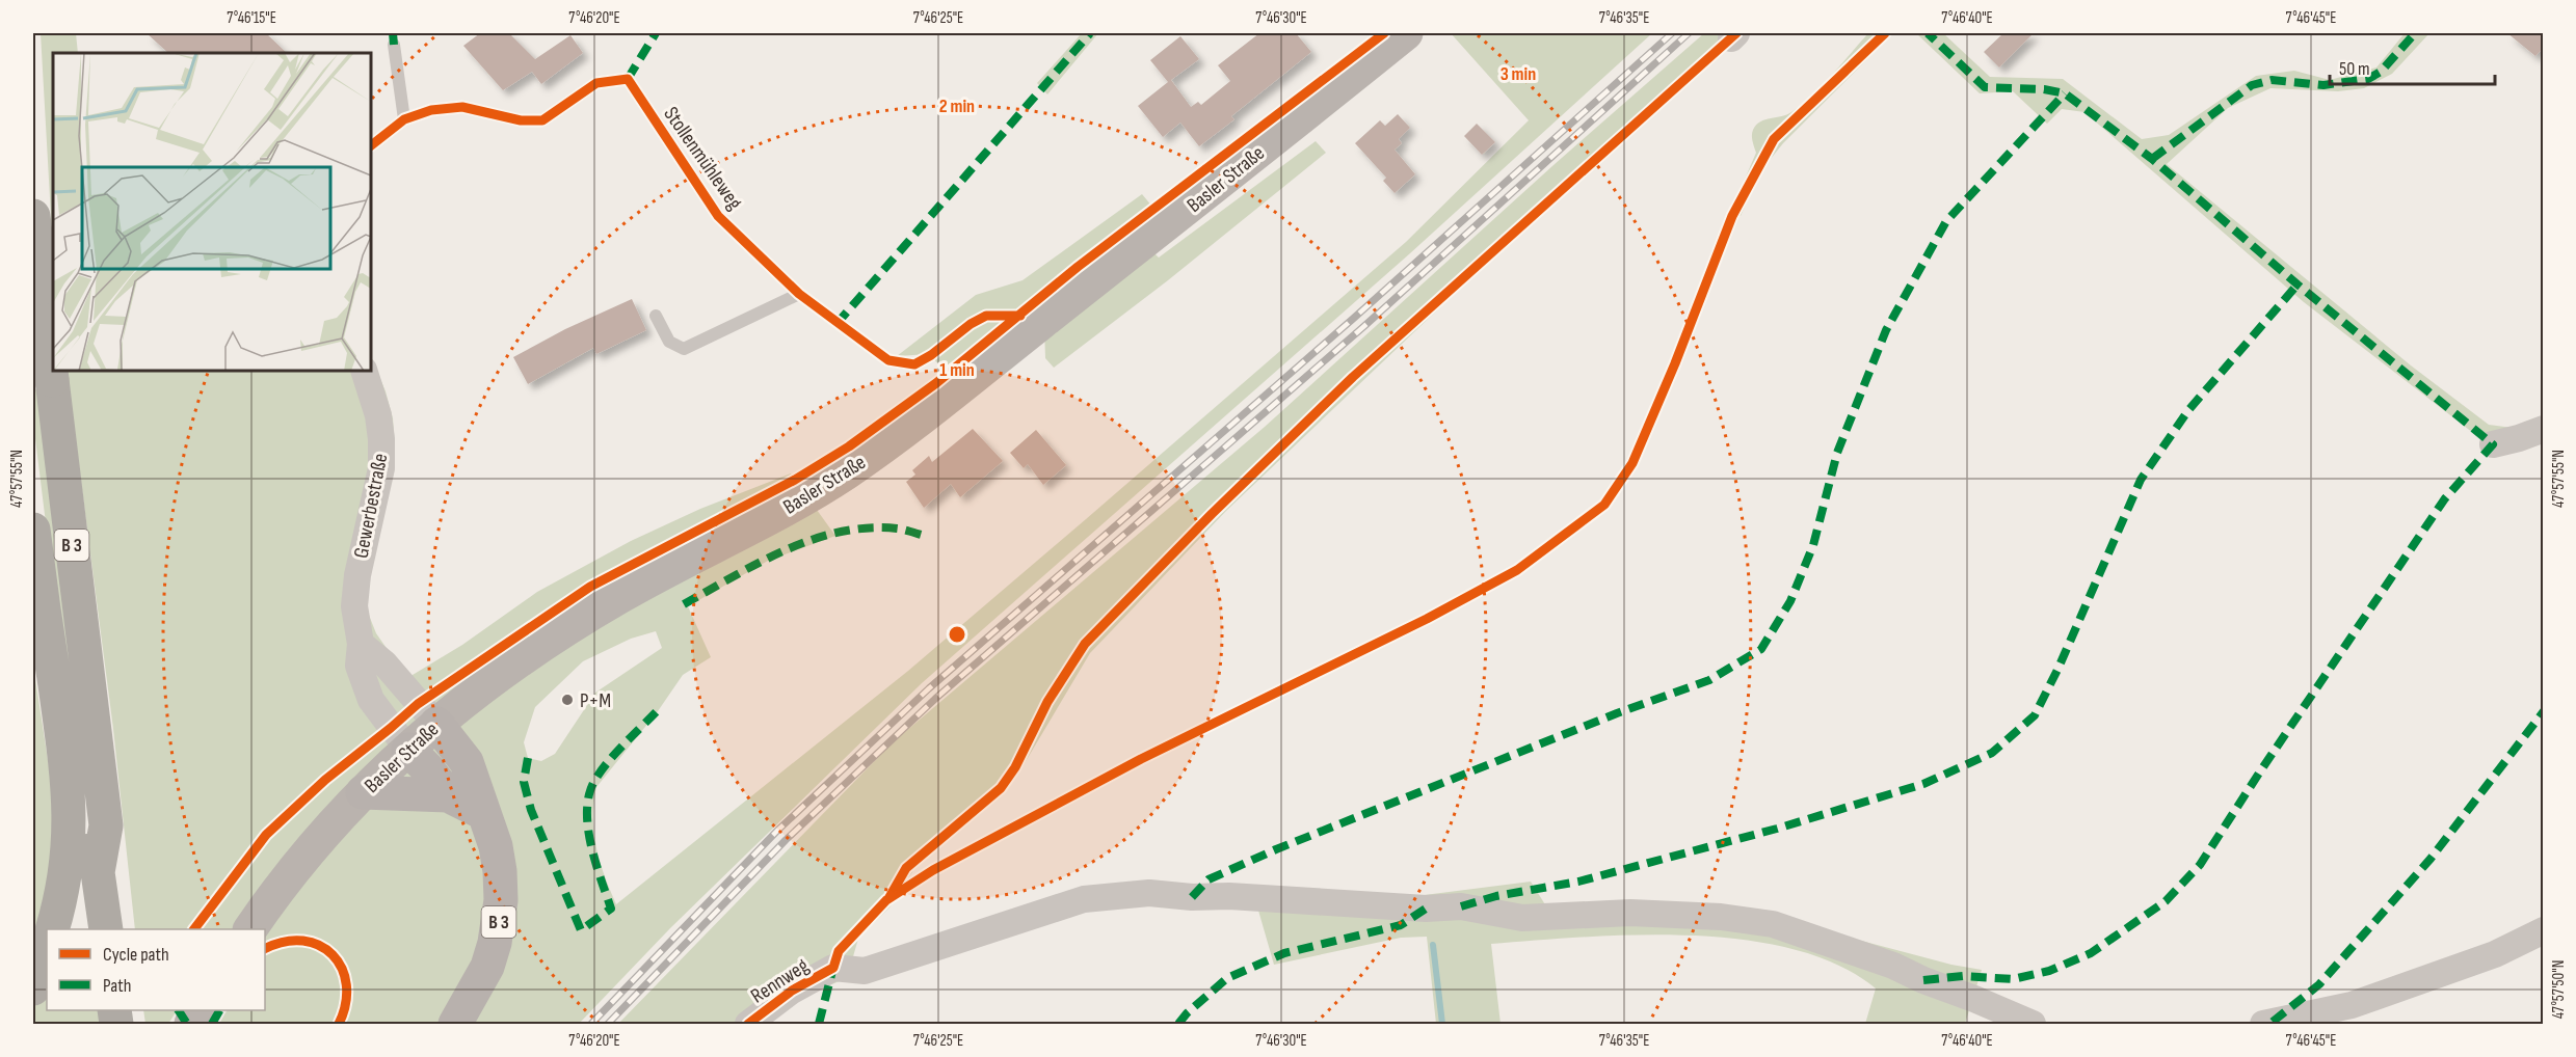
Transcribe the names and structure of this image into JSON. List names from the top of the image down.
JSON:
{
  "streets": {
    "highway": ["B 3"],
    "street": ["Basler Straße", "Gewerbestraße", "Rennweg"],
    "lane": ["Stollenmühleweg"]
  },
  "crossings": [
    ["Stollenmühleweg", "Basler Straße"],
    ["Basler Straße", "Gewerbestraße"]
  ],
  "places": ["P+M"],
  "legend": ["Cycle path", "Path"],
  "scale_bar": "50 m",
  "coordinates": [
    "7°46'15\"E",
    "7°46'20\"E",
    "7°46'25\"E",
    "7°46'30\"E",
    "7°46'35\"E",
    "7°46'40\"E",
    "7°46'45\"E",
    "47°57'55\"N",
    "47°57'50\"N"
  ],
  "rings": ["3 min", "2 min", "1 min"]
}
